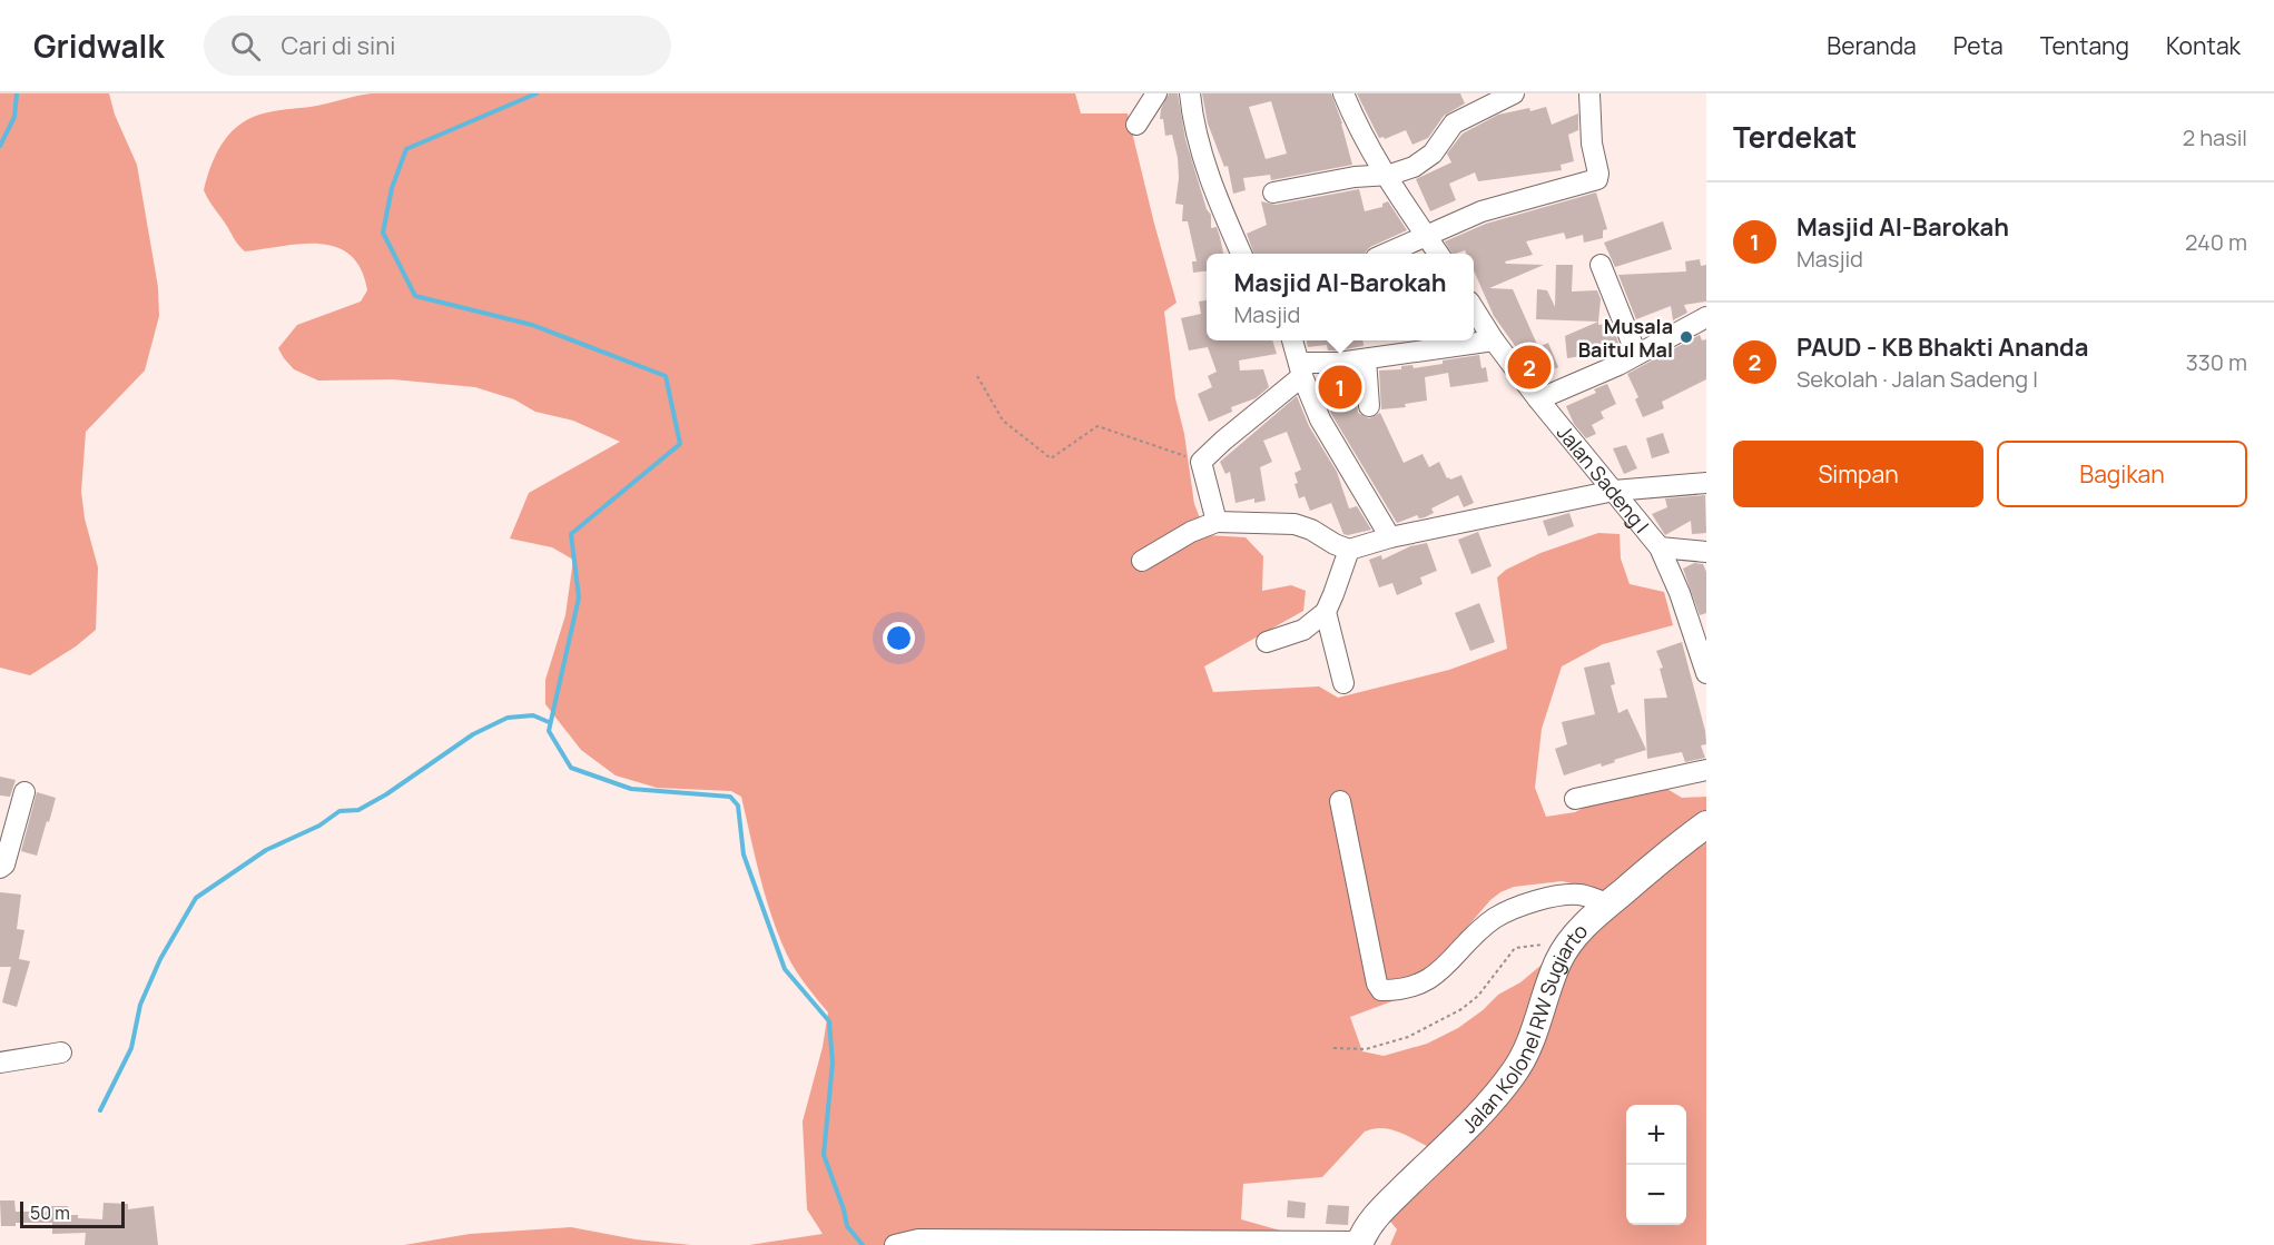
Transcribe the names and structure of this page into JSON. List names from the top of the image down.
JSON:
{
  "streets": {
    "main road": ["Jalan Kolonel RW Sugiarto"],
    "street": ["Jalan Sadeng I"]
  },
  "places": ["Musala Baitul Mal"],
  "scale_bar": "50 m",
  "page": {
    "header": "Gridwalk",
    "search": "Cari di sini",
    "nav": [
      "Beranda",
      "Peta",
      "Tentang",
      "Kontak"
    ],
    "heading": ["Terdekat", "2 hasil"],
    "list": [
      {
        "mark": "1",
        "name": "Masjid Al-Barokah",
        "note": "Masjid",
        "value": "240 m"
      },
      {
        "mark": "2",
        "name": "PAUD - KB Bhakti Ananda",
        "note": "Sekolah · Jalan Sadeng I",
        "value": "330 m"
      }
    ],
    "popup": ["Masjid Al-Barokah", "Masjid"],
    "pins": ["2", "1"],
    "buttons": ["Simpan", "Bagikan"],
    "map_buttons": ["+", "−"],
    "scale": "50 m"
  }
}
